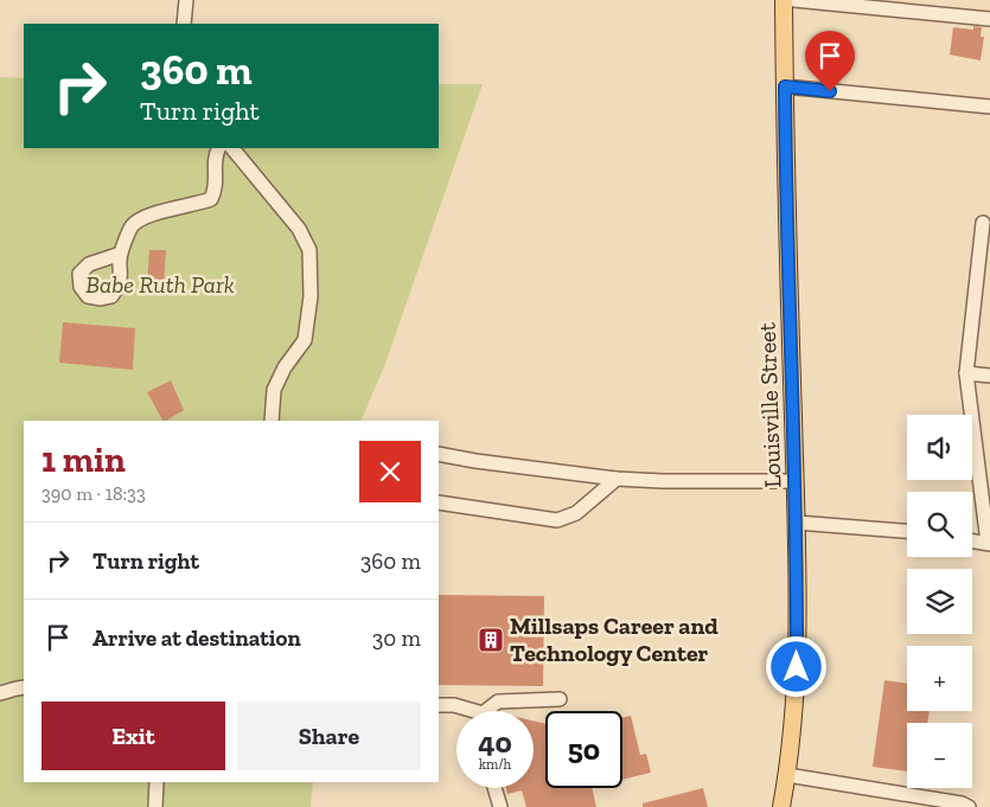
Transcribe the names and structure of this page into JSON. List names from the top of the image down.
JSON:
{
  "streets": {
    "main road": ["Louisville Street"]
  },
  "parks": ["Babe Ruth Park"],
  "places": {
    "building": ["Millsaps Career and Technology Center"]
  },
  "page": {
    "turn": ["360 m", "Turn right"],
    "map_buttons": ["+", "−"],
    "heading": ["1 min", "390 m · 18:33"],
    "list": [
      {
        "name": "Turn right",
        "value": "360 m"
      },
      {
        "name": "Arrive at destination",
        "value": "30 m"
      }
    ],
    "buttons": ["Exit", "Share"],
    "speed": "40 km/h",
    "limit": "50"
  }
}
